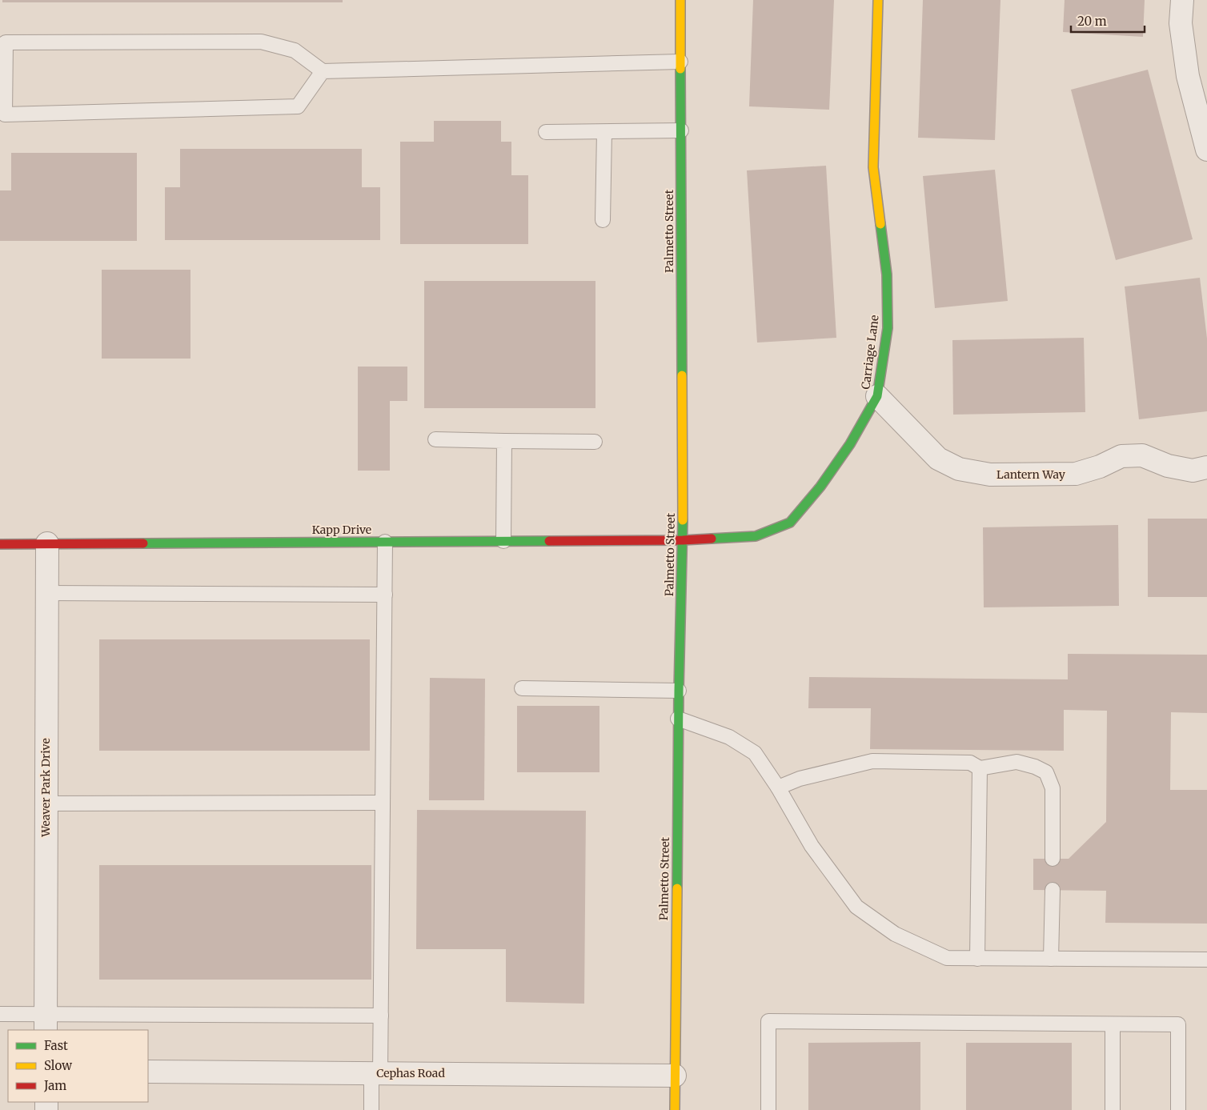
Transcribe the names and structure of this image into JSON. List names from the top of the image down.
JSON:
{
  "streets": {
    "street": [
      "Palmetto Street",
      "Carriage Lane",
      "Lantern Way",
      "Kapp Drive",
      "Weaver Park Drive",
      "Cephas Road"
    ]
  },
  "crossings": [
    ["Palmetto Street", "Carriage Lane"],
    ["Palmetto Street", "Kapp Drive"],
    ["Palmetto Street", "Cephas Road"],
    ["Carriage Lane", "Lantern Way"],
    ["Carriage Lane", "Kapp Drive"],
    ["Kapp Drive", "Weaver Park Drive"]
  ],
  "legend": ["Fast", "Slow", "Jam"],
  "scale_bar": "20 m"
}
